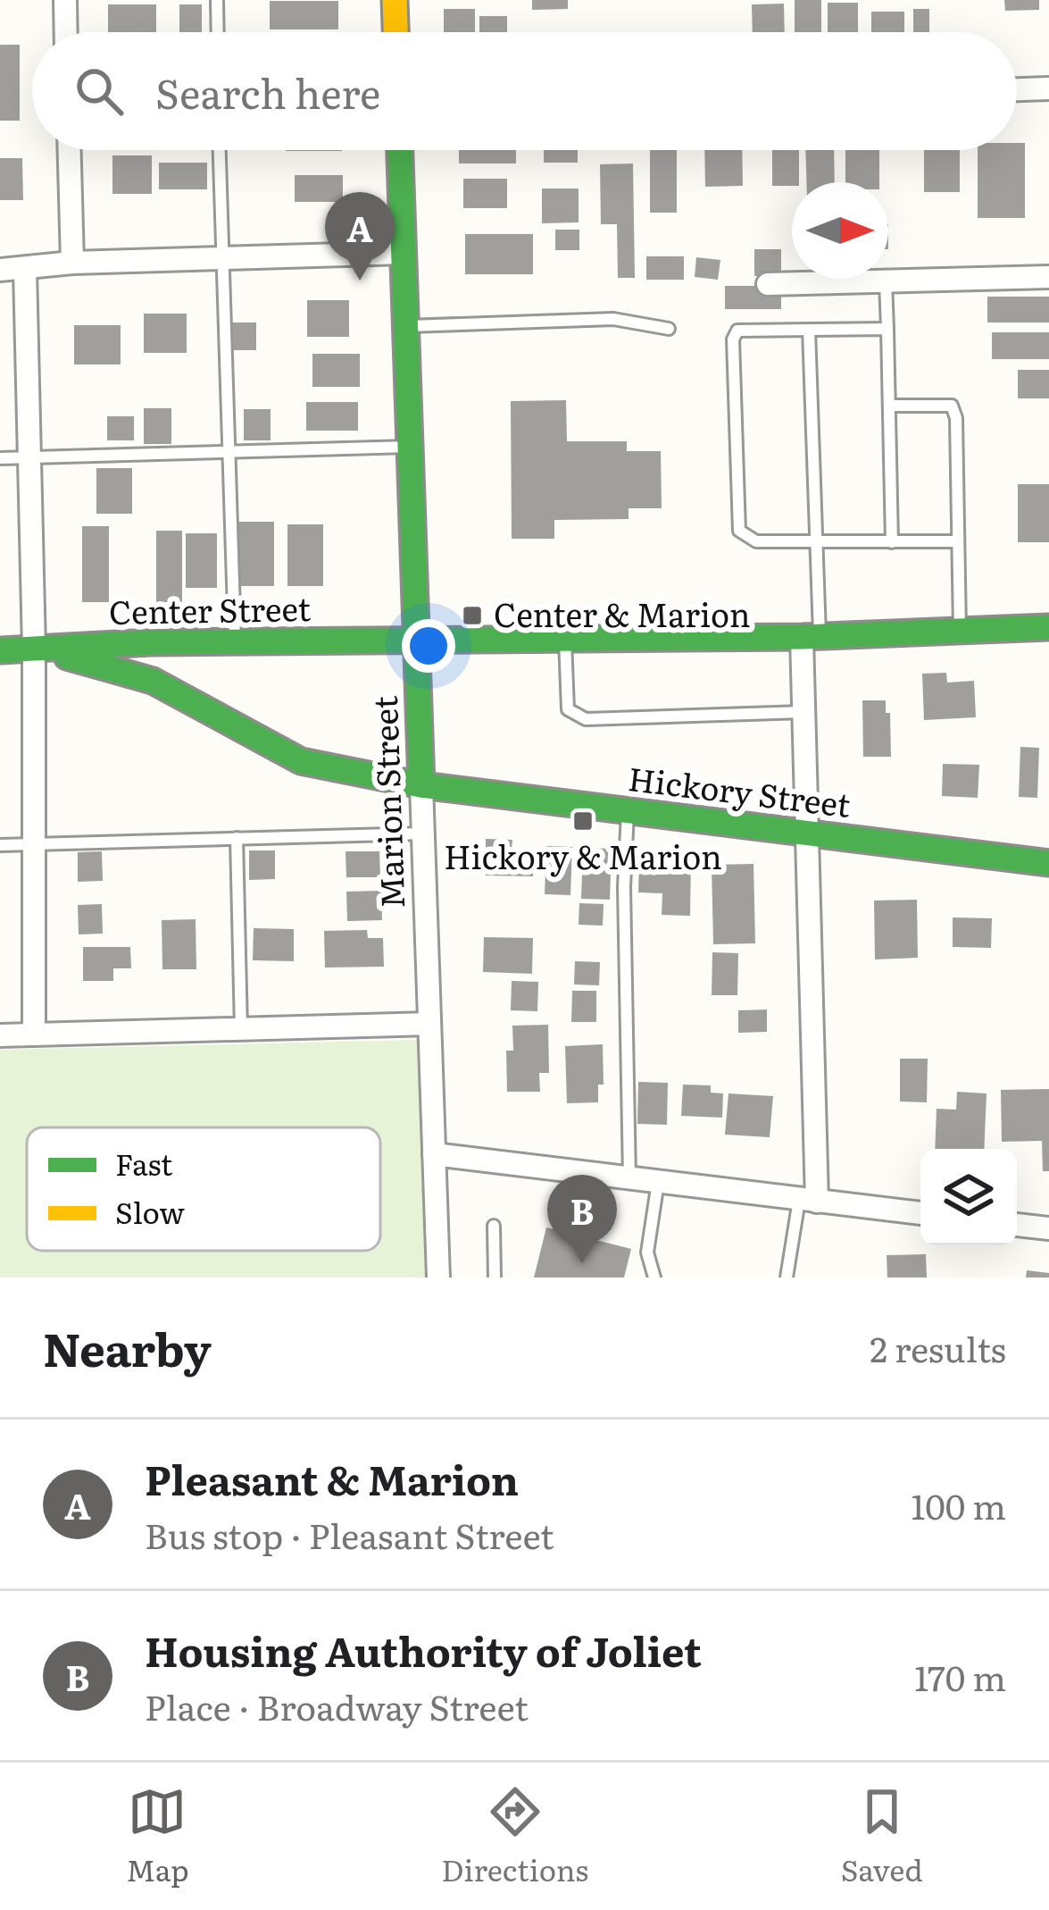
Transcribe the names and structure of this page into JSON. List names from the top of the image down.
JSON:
{
  "streets": {
    "street": ["Center Street", "Hickory Street", "Marion Street"]
  },
  "crossings": [
    ["Center Street", "Hickory Street"],
    ["Center Street", "Marion Street"],
    ["Hickory Street", "Marion Street"]
  ],
  "places": {
    "transit": ["Center & Marion", "Hickory & Marion"]
  },
  "legend": ["Fast", "Slow"],
  "north": "right",
  "page": {
    "search": "Search here",
    "pins": ["A", "B"],
    "heading": ["Nearby", "2 results"],
    "list": [
      {
        "mark": "A",
        "name": "Pleasant & Marion",
        "note": "Bus stop · Pleasant Street",
        "value": "100 m"
      },
      {
        "mark": "B",
        "name": "Housing Authority of Joliet",
        "note": "Place · Broadway Street",
        "value": "170 m"
      }
    ],
    "nav": ["Map", "Directions", "Saved"]
  }
}
